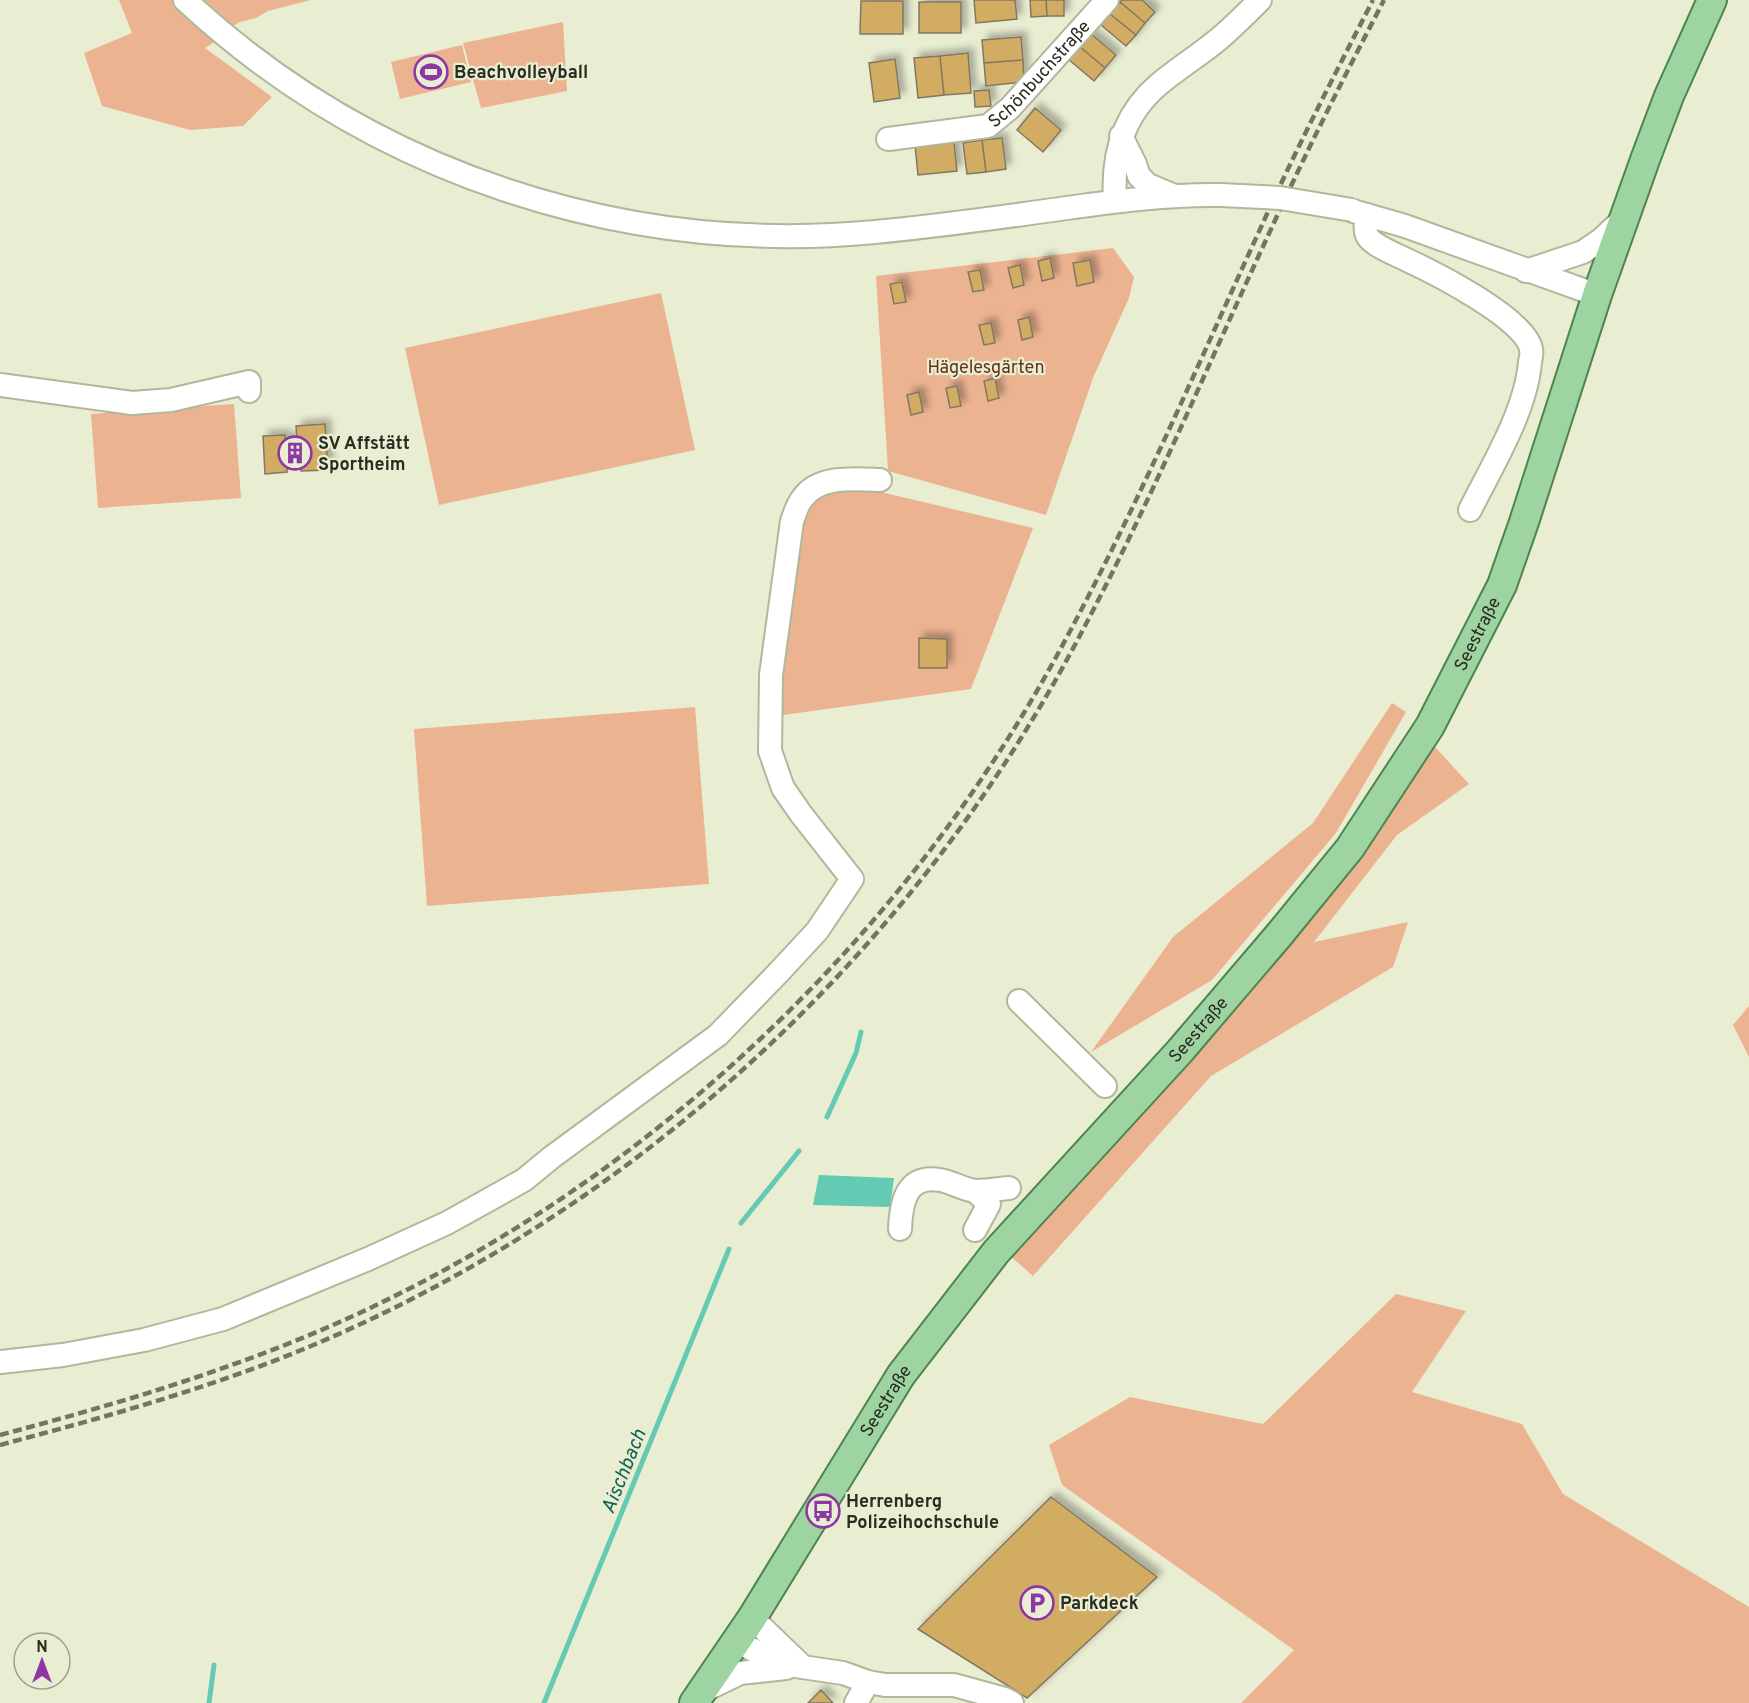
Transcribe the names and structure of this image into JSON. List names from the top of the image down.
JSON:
{
  "streets": {
    "main road": ["Seestraße"],
    "street": ["Schönbuchstraße"]
  },
  "water": ["Aischbach"],
  "parks": ["Hägelesgärten"],
  "places": {
    "sports": ["Beachvolleyball"],
    "building": ["SV Affstätt Sportheim"],
    "bus stop": ["Herrenberg Polizeihochschule"],
    "parking": ["Parkdeck"]
  },
  "north": "top"
}
